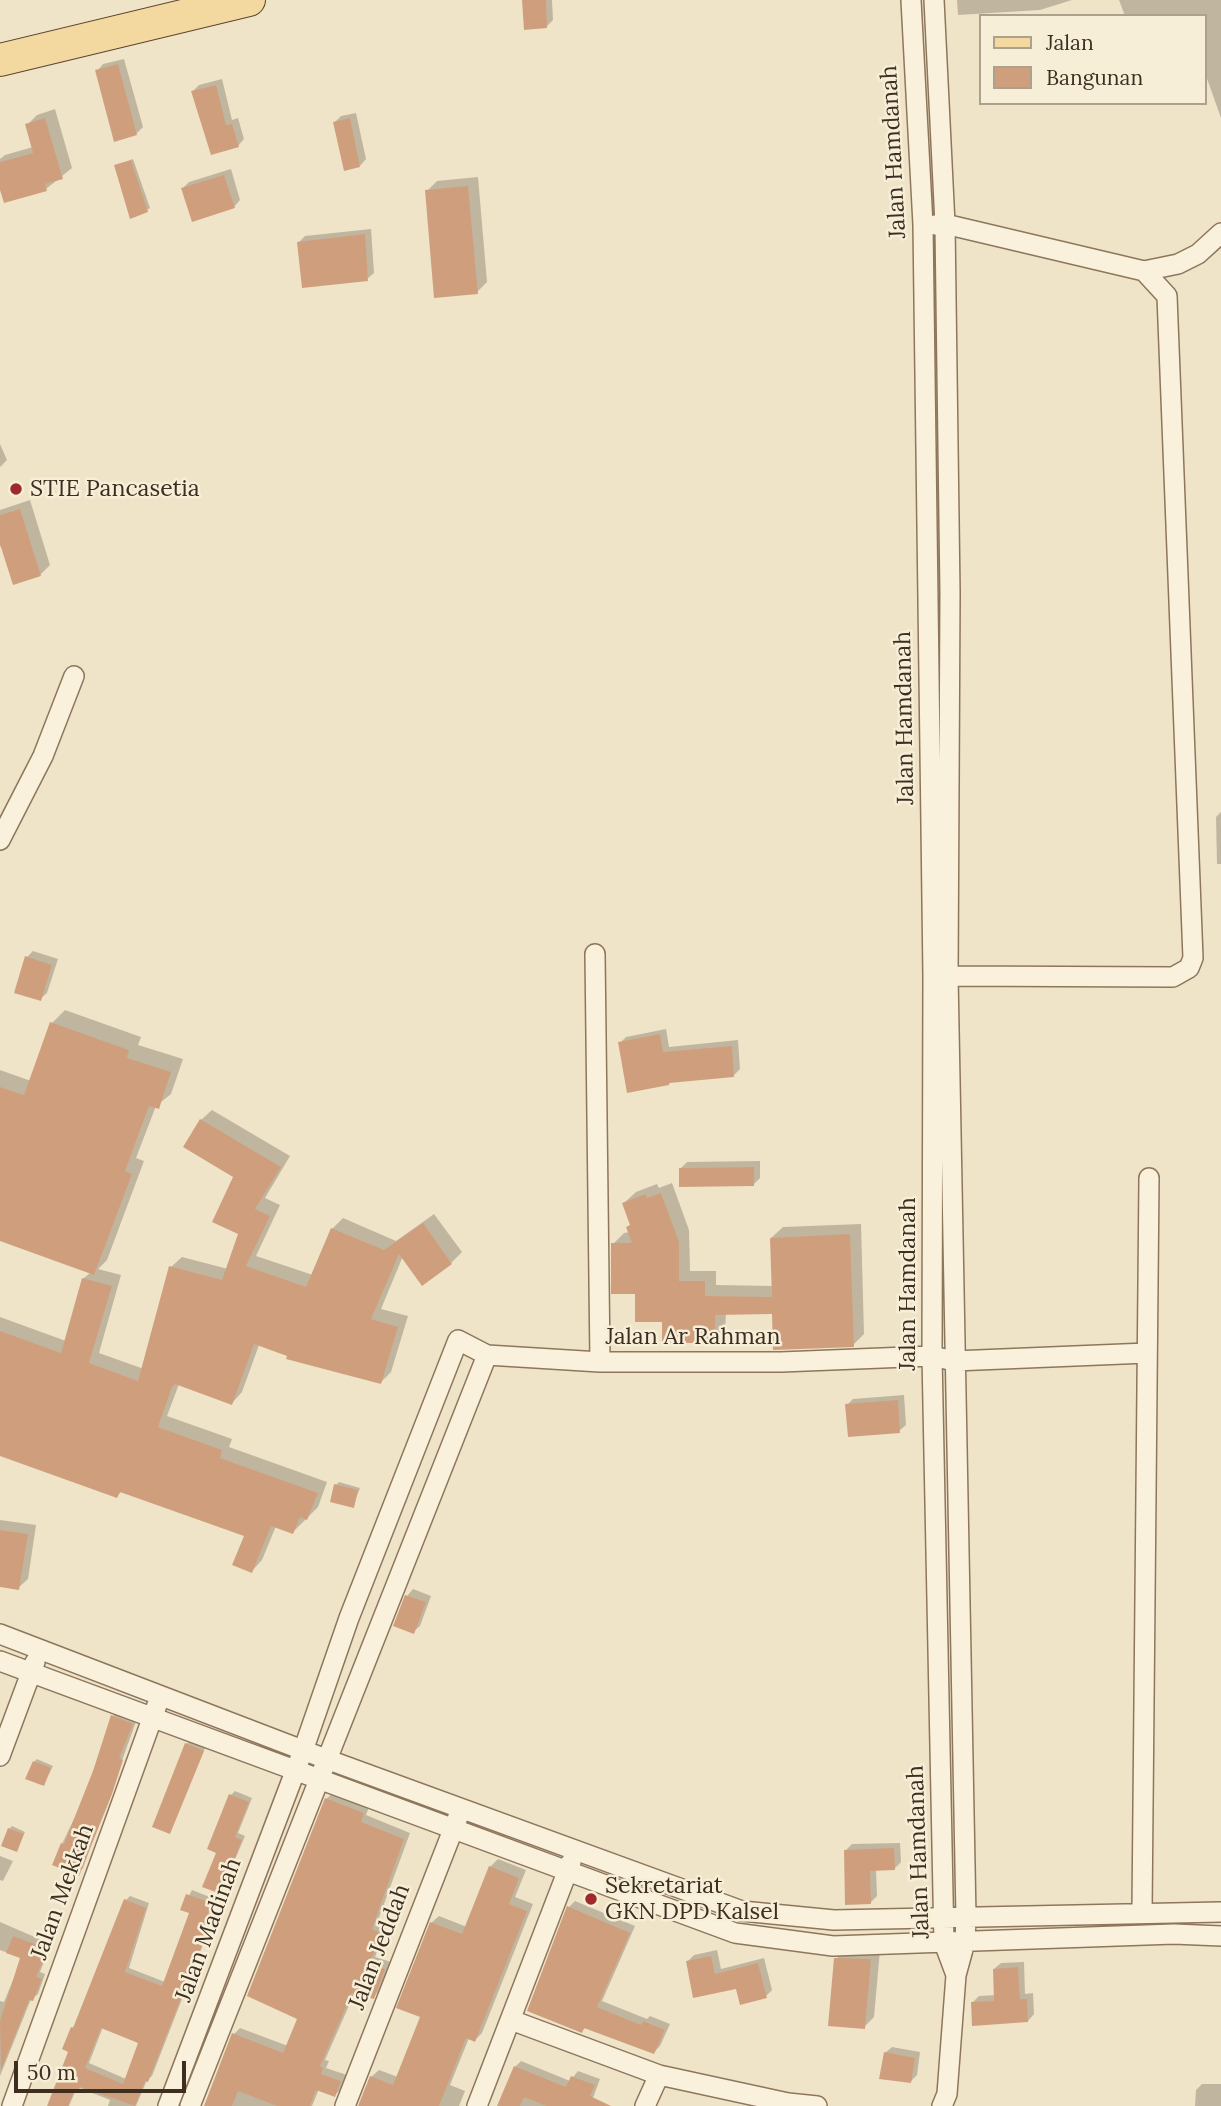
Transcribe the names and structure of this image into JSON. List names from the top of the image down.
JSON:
{
  "streets": {
    "street": [
      "Jalan Hamdanah",
      "Jalan Ar Rahman",
      "Jalan Mekkah",
      "Jalan Madinah",
      "Jalan Jeddah"
    ]
  },
  "crossings": [
    ["Jalan Hamdanah", "Jalan Ar Rahman"],
    ["Jalan Ar Rahman", "Jalan Madinah"]
  ],
  "places": ["STIE Pancasetia", "Sekretariat GKN DPD Kalsel"],
  "legend": ["Jalan", "Bangunan"],
  "scale_bar": "50 m"
}
